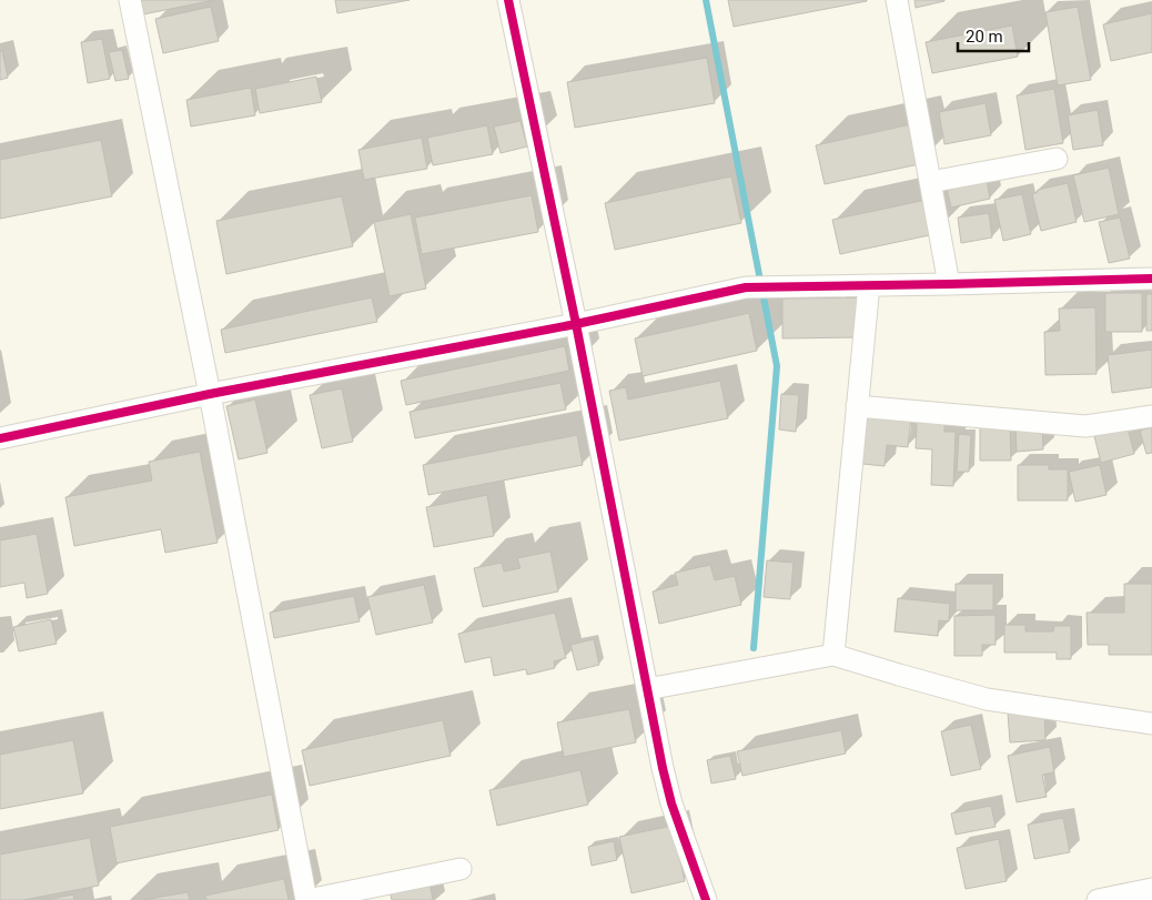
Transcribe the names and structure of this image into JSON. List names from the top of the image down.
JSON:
{
  "scale_bar": "20 m"
}
